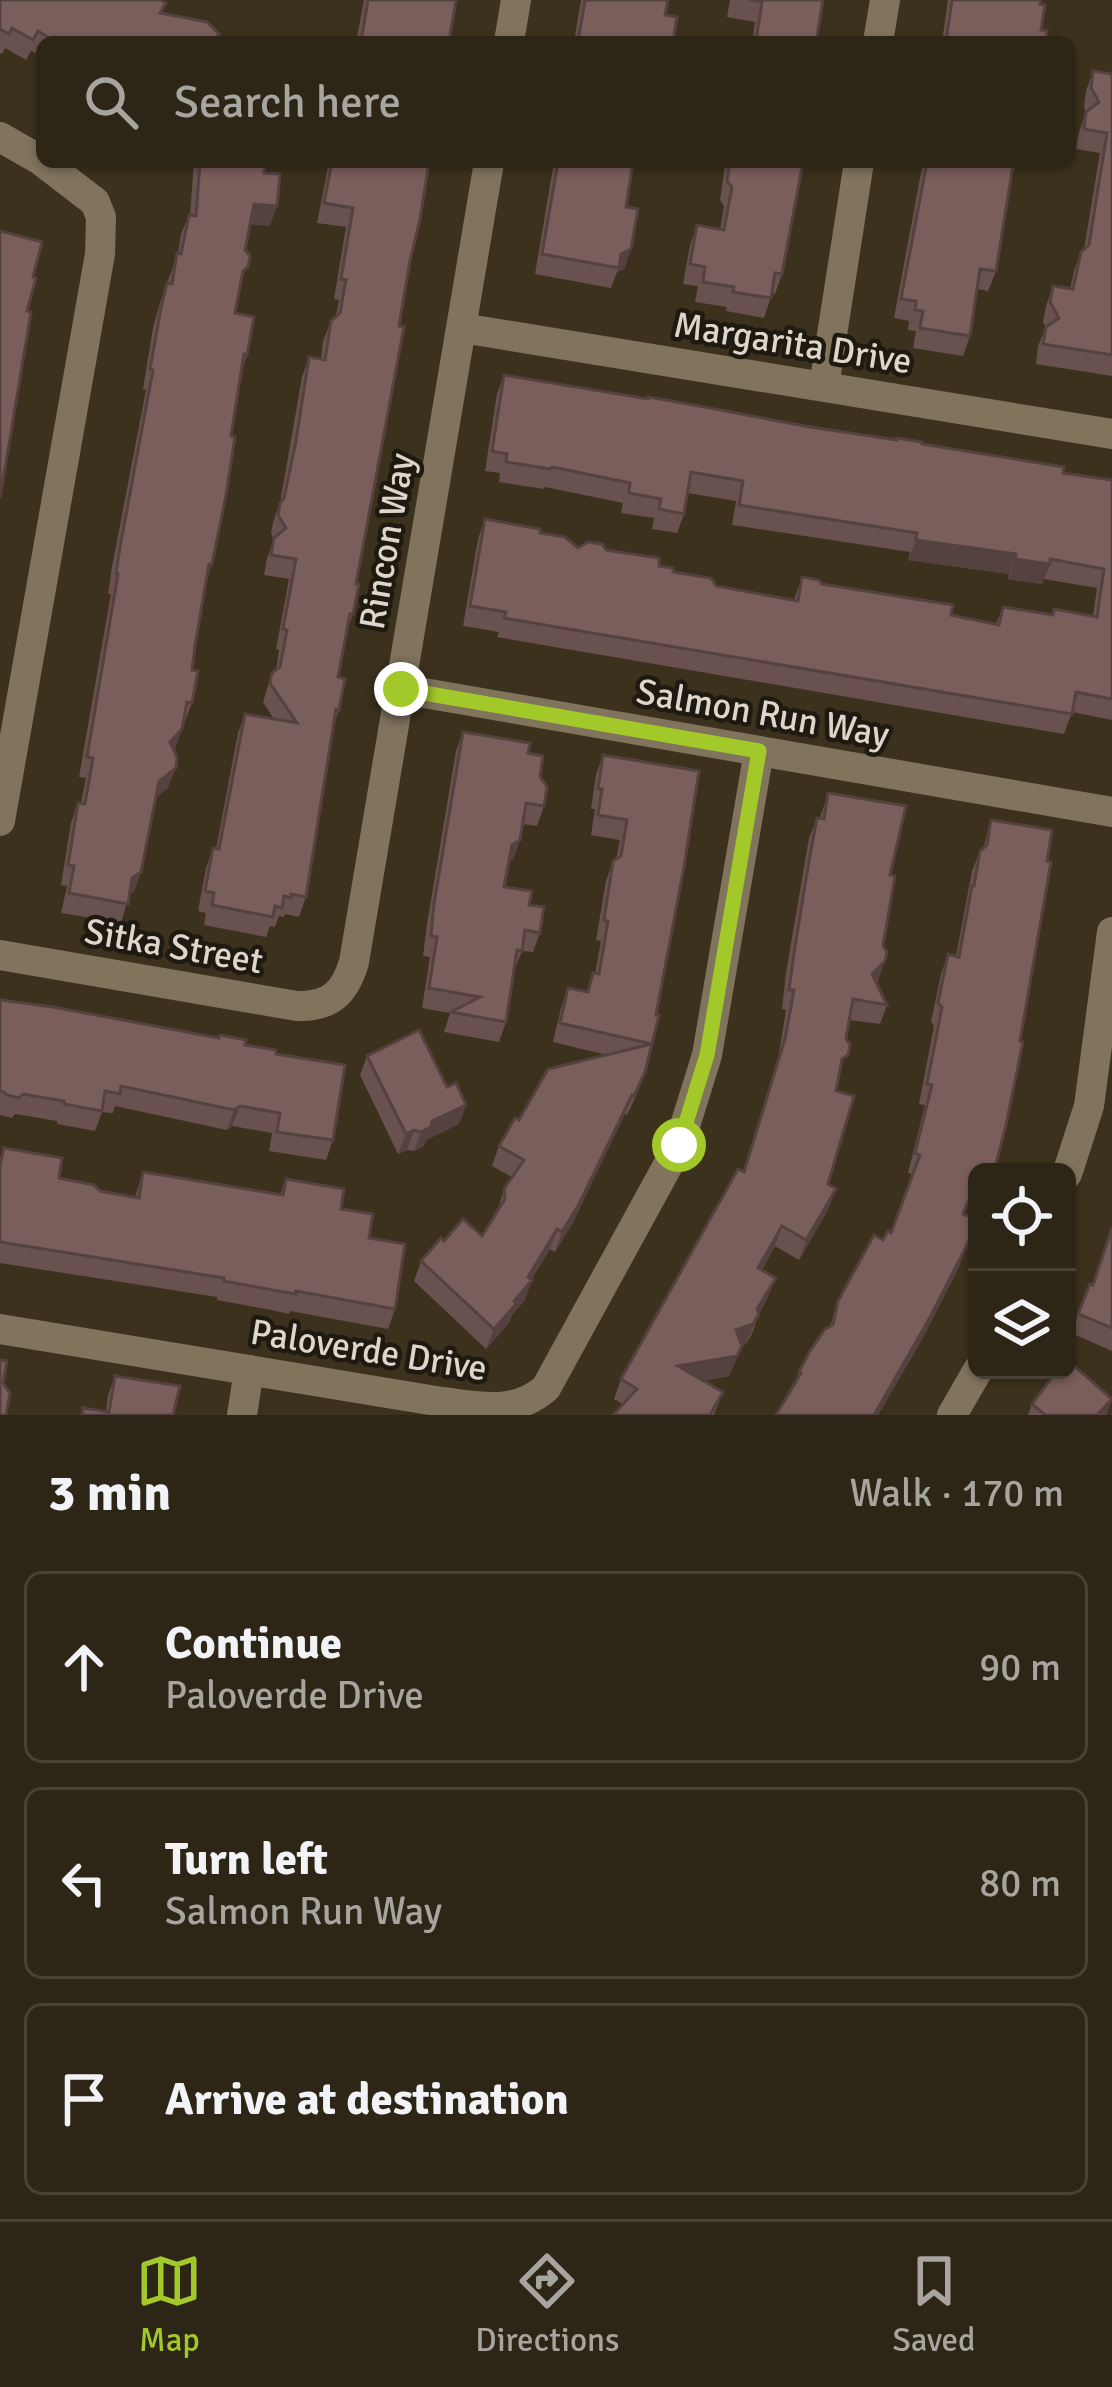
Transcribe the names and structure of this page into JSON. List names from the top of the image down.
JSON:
{
  "streets": {
    "street": [
      "Margarita Drive",
      "Rincon Way",
      "Salmon Run Way",
      "Sitka Street",
      "Paloverde Drive"
    ]
  },
  "crossings": [
    ["Margarita Drive", "Rincon Way"],
    ["Rincon Way", "Salmon Run Way"],
    ["Rincon Way", "Sitka Street"],
    ["Salmon Run Way", "Paloverde Drive"]
  ],
  "page": {
    "search": "Search here",
    "heading": ["3 min", "Walk · 170 m"],
    "list": [
      ["Continue", "Paloverde Drive", "90 m"],
      ["Turn left", "Salmon Run Way", "80 m"],
      "Arrive at destination"
    ],
    "nav": ["Map", "Directions", "Saved"]
  }
}
